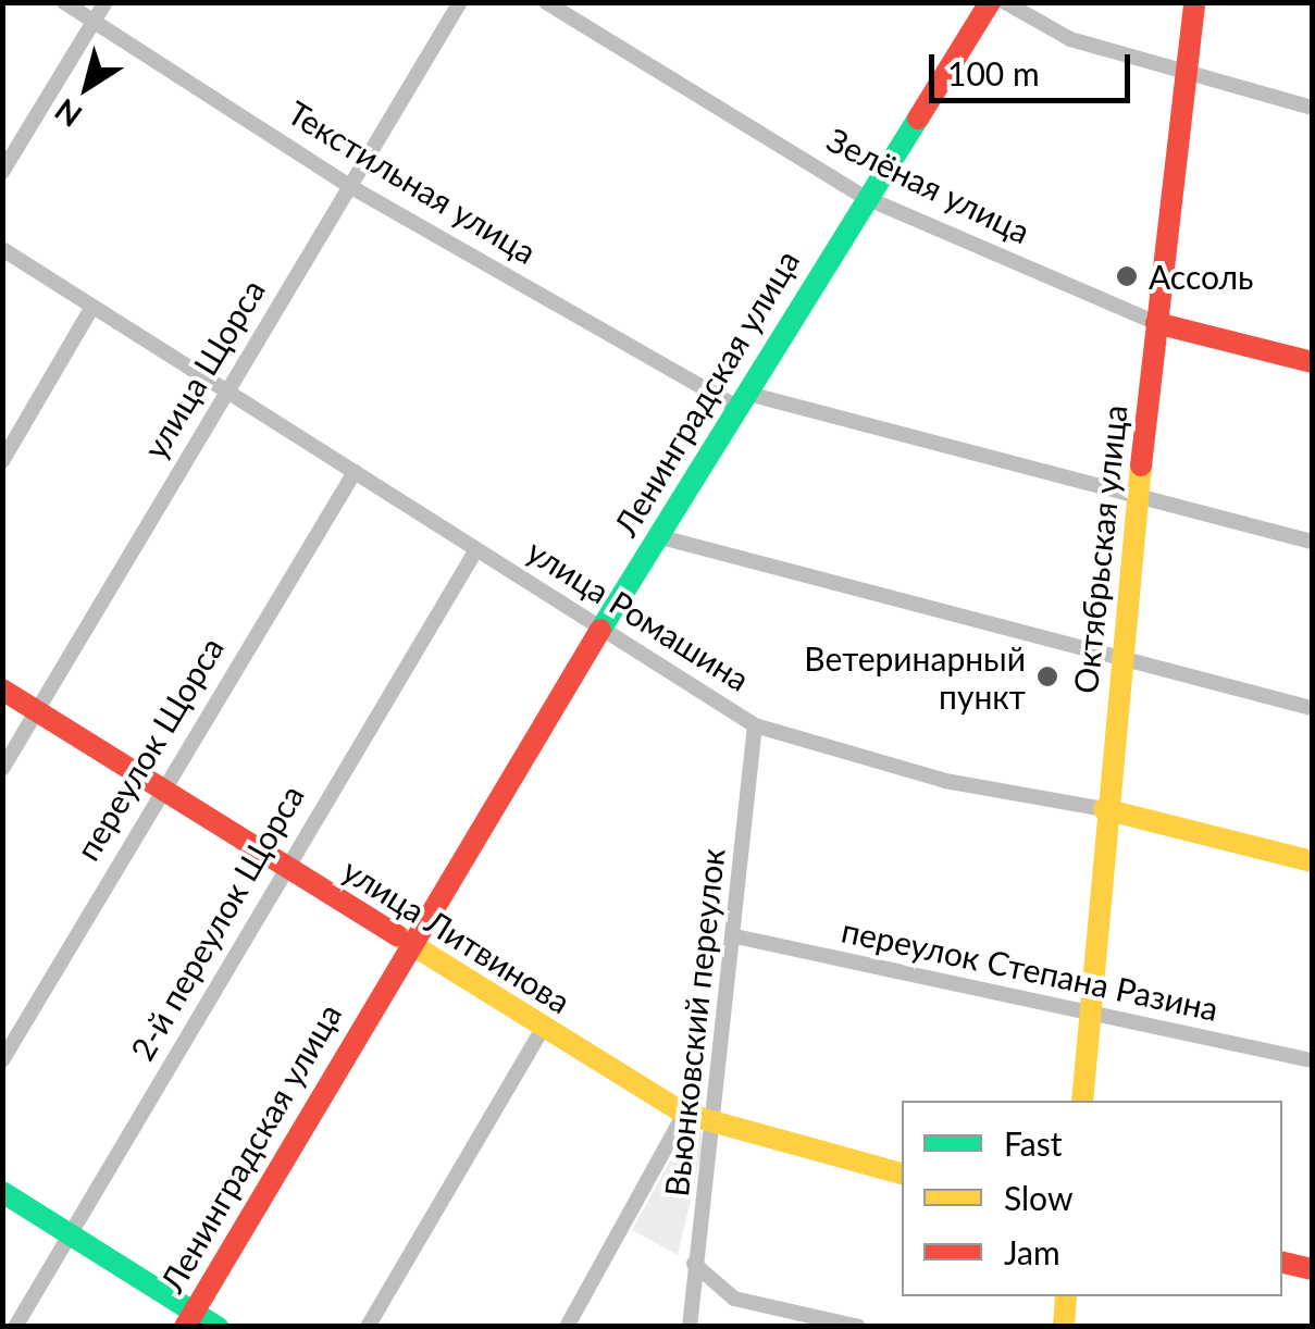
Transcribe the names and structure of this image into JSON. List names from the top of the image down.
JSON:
{
  "streets": {
    "main road": [
      "Зелёная улица",
      "Ленинградская улица",
      "Октябрьская улица",
      "улица Ромашина",
      "улица Литвинова"
    ],
    "street": [
      "Текстильная улица",
      "улица Щорса",
      "переулок Щорса",
      "2-й переулок Щорса",
      "переулок Степана Разина",
      "Вьюнковский переулок"
    ]
  },
  "crossings": [
    ["Текстильная улица", "улица Щорса"],
    ["Текстильная улица", "Ленинградская улица"],
    ["Текстильная улица", "Октябрьская улица"],
    ["Зелёная улица", "Ленинградская улица"],
    ["Зелёная улица", "Октябрьская улица"],
    ["улица Щорса", "улица Ромашина"],
    ["улица Щорса", "улица Литвинова"],
    ["Ленинградская улица", "улица Ромашина"],
    ["Ленинградская улица", "улица Литвинова"],
    ["Октябрьская улица", "улица Ромашина"],
    ["Октябрьская улица", "переулок Степана Разина"],
    ["улица Ромашина", "переулок Щорса"],
    ["улица Ромашина", "2-й переулок Щорса"],
    ["улица Ромашина", "Вьюнковский переулок"],
    ["переулок Щорса", "улица Литвинова"],
    ["2-й переулок Щорса", "улица Литвинова"],
    ["улица Литвинова", "Вьюнковский переулок"],
    ["переулок Степана Разина", "Вьюнковский переулок"]
  ],
  "places": ["Ассоль", "Ветеринарный пункт"],
  "legend": ["Fast", "Slow", "Jam"],
  "scale_bar": "100 m",
  "north": "bottom left"
}
